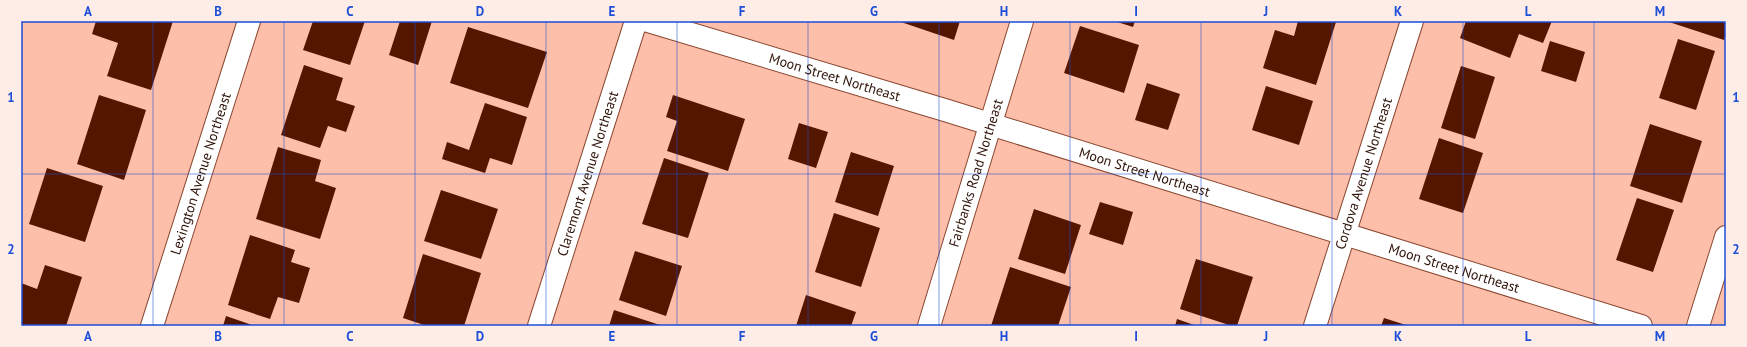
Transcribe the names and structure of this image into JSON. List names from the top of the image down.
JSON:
{
  "streets": {
    "street": [
      "Moon Street Northeast",
      "Cordova Avenue Northeast",
      "Lexington Avenue Northeast",
      "Claremont Avenue Northeast",
      "Fairbanks Road Northeast"
    ]
  },
  "crossings": [
    ["Moon Street Northeast", "Cordova Avenue Northeast"],
    ["Moon Street Northeast", "Fairbanks Road Northeast"]
  ],
  "grid": {
    "columns": [
      "A",
      "B",
      "C",
      "D",
      "E",
      "F",
      "G",
      "H",
      "I",
      "J",
      "K",
      "L",
      "M"
    ],
    "rows": ["1", "2"]
  }
}
